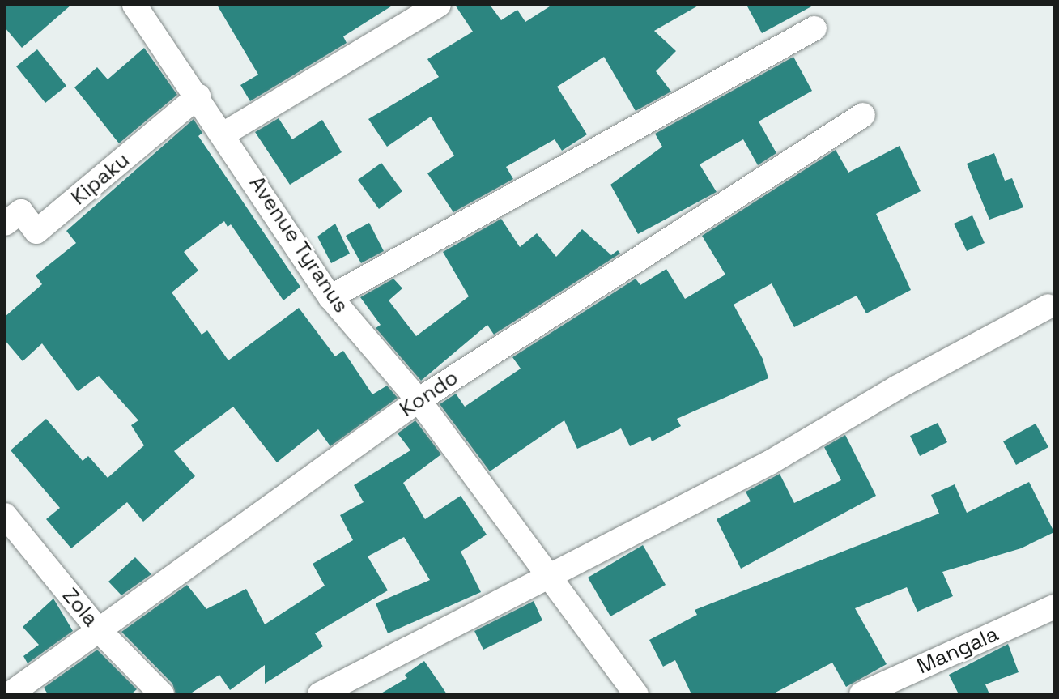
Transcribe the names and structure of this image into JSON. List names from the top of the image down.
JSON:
{
  "streets": {
    "street": [
      "Kipaku",
      "Avenue Tyranus",
      "Kondo",
      "Zola",
      "Mangala"
    ]
  },
  "crossings": [
    ["Kipaku", "Avenue Tyranus"],
    ["Avenue Tyranus", "Kondo"],
    ["Kondo", "Zola"]
  ]
}
